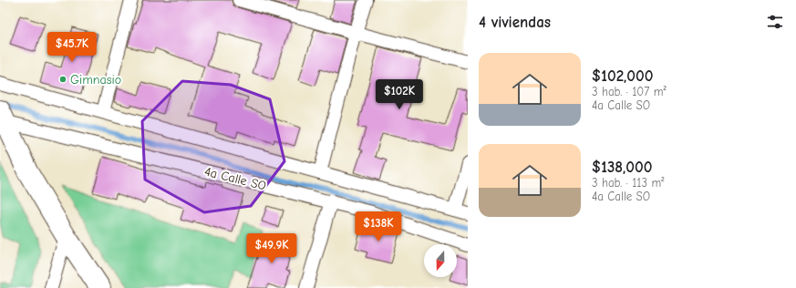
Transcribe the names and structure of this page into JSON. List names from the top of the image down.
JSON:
{
  "streets": {
    "street": ["4a Calle SO"]
  },
  "places": ["Gimnasio"],
  "north": "bottom",
  "page": {
    "heading": "4 viviendas",
    "price": [
      "$45.7K",
      "$102K",
      "$138K",
      "$49.9K"
    ],
    "list": [
      {
        "name": "$102,000",
        "note": "3 hab. · 107 m² · 4a Calle SO"
      },
      {
        "name": "$138,000",
        "note": "3 hab. · 113 m² · 4a Calle SO"
      }
    ]
  }
}
